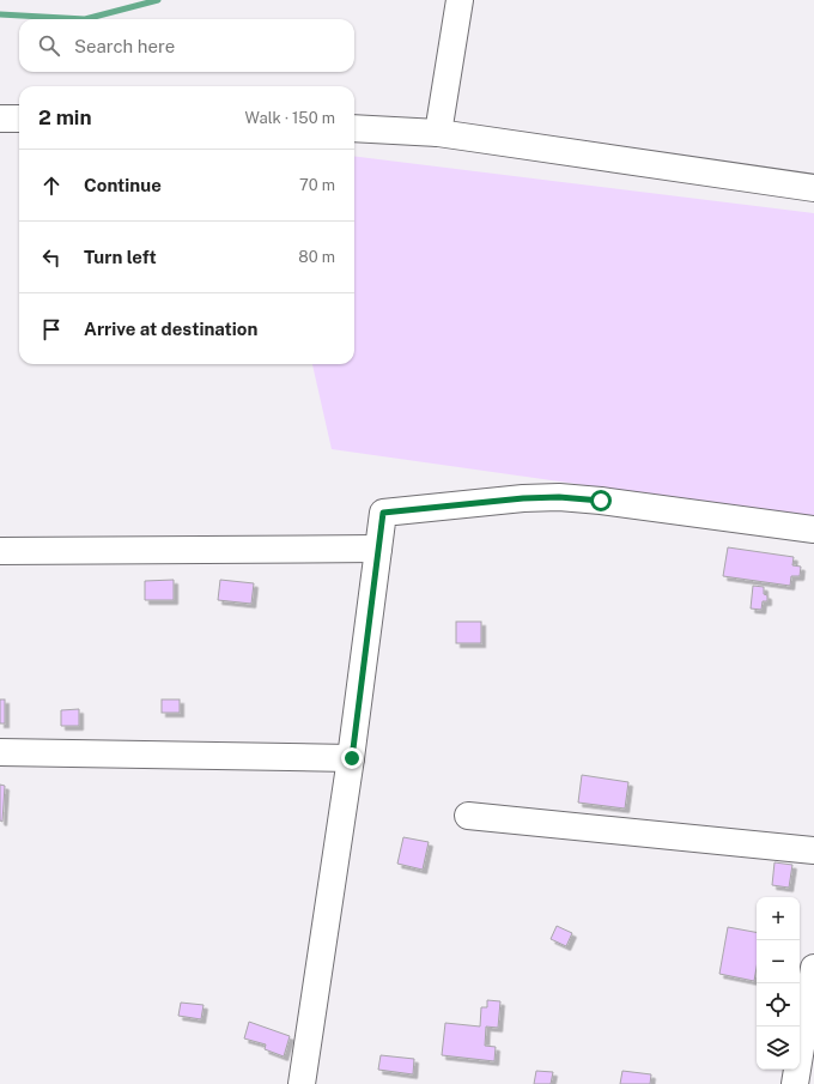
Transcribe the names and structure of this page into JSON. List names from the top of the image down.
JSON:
{
  "page": {
    "search": "Search here",
    "heading": ["2 min", "Walk · 150 m"],
    "list": [
      ["Continue", "70 m"],
      ["Turn left", "80 m"],
      "Arrive at destination"
    ],
    "map_buttons": ["+", "−"]
  }
}
